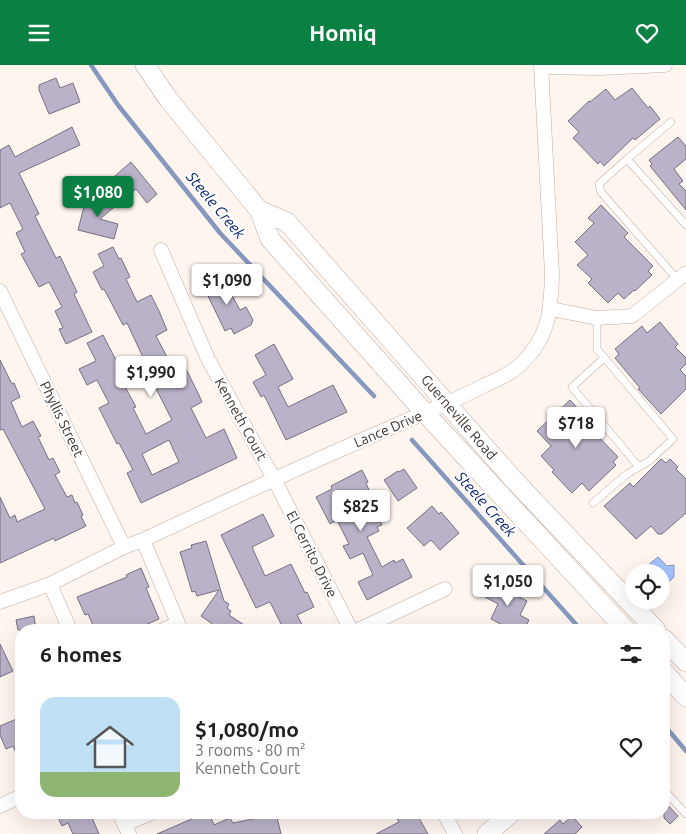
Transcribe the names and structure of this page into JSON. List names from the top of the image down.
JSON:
{
  "streets": {
    "main road": ["Guerneville Road"],
    "street": [
      "Phyllis Street",
      "Kenneth Court",
      "Lance Drive",
      "El Cerrito Drive"
    ]
  },
  "crossings": [
    ["Guerneville Road", "Lance Drive"],
    ["Phyllis Street", "Lance Drive"],
    ["Kenneth Court", "Lance Drive"],
    ["Kenneth Court", "El Cerrito Drive"],
    ["Lance Drive", "El Cerrito Drive"]
  ],
  "water": ["Steele Creek"],
  "page": {
    "header": "Homiq",
    "price": [
      "$1,080",
      "$1,090",
      "$1,990",
      "$718",
      "$825",
      "$1,050"
    ],
    "heading": "6 homes",
    "list": [
      {
        "name": "$1,080/mo",
        "note": "3 rooms · 80 m² · Kenneth Court"
      }
    ]
  }
}
